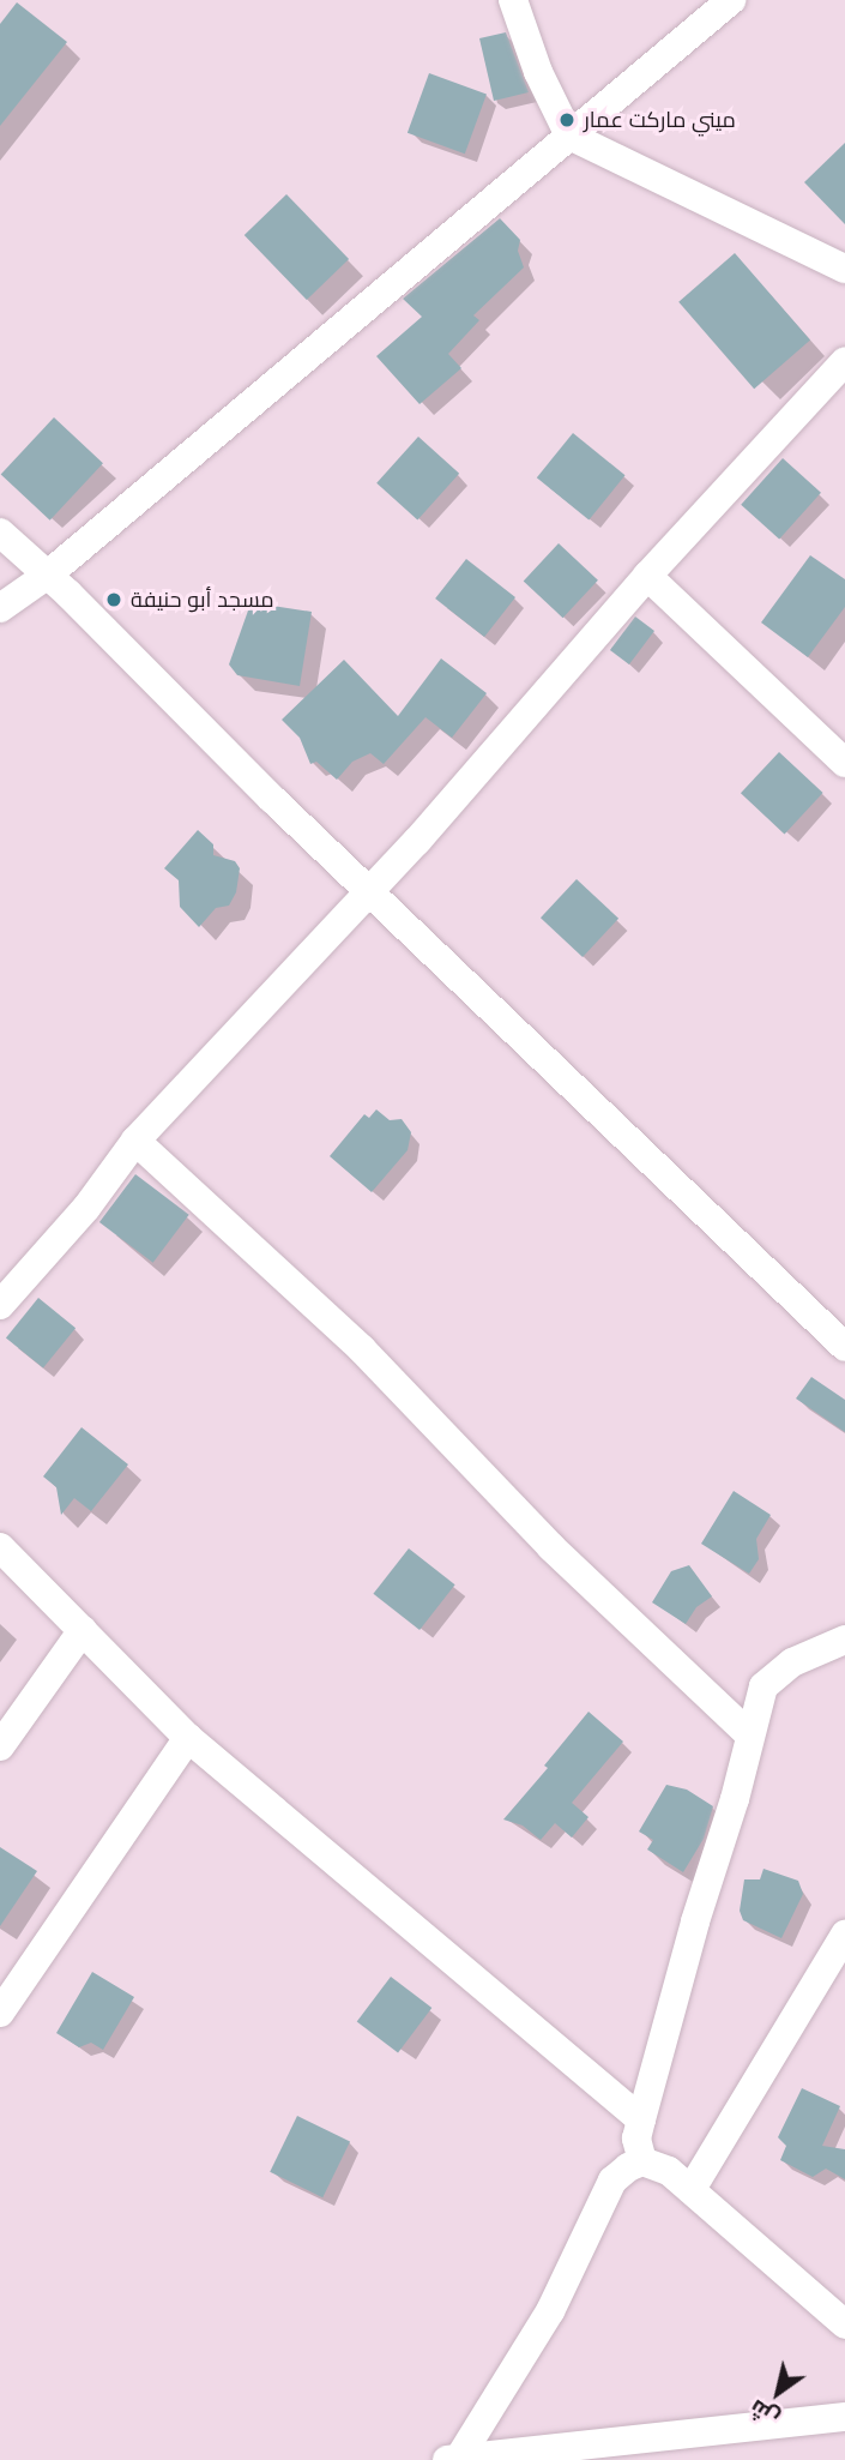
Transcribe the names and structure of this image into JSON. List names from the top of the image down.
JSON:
{
  "places": ["ميني ماركت عمار", "مسجد أبو حنيفة"],
  "north": "bottom left"
}
